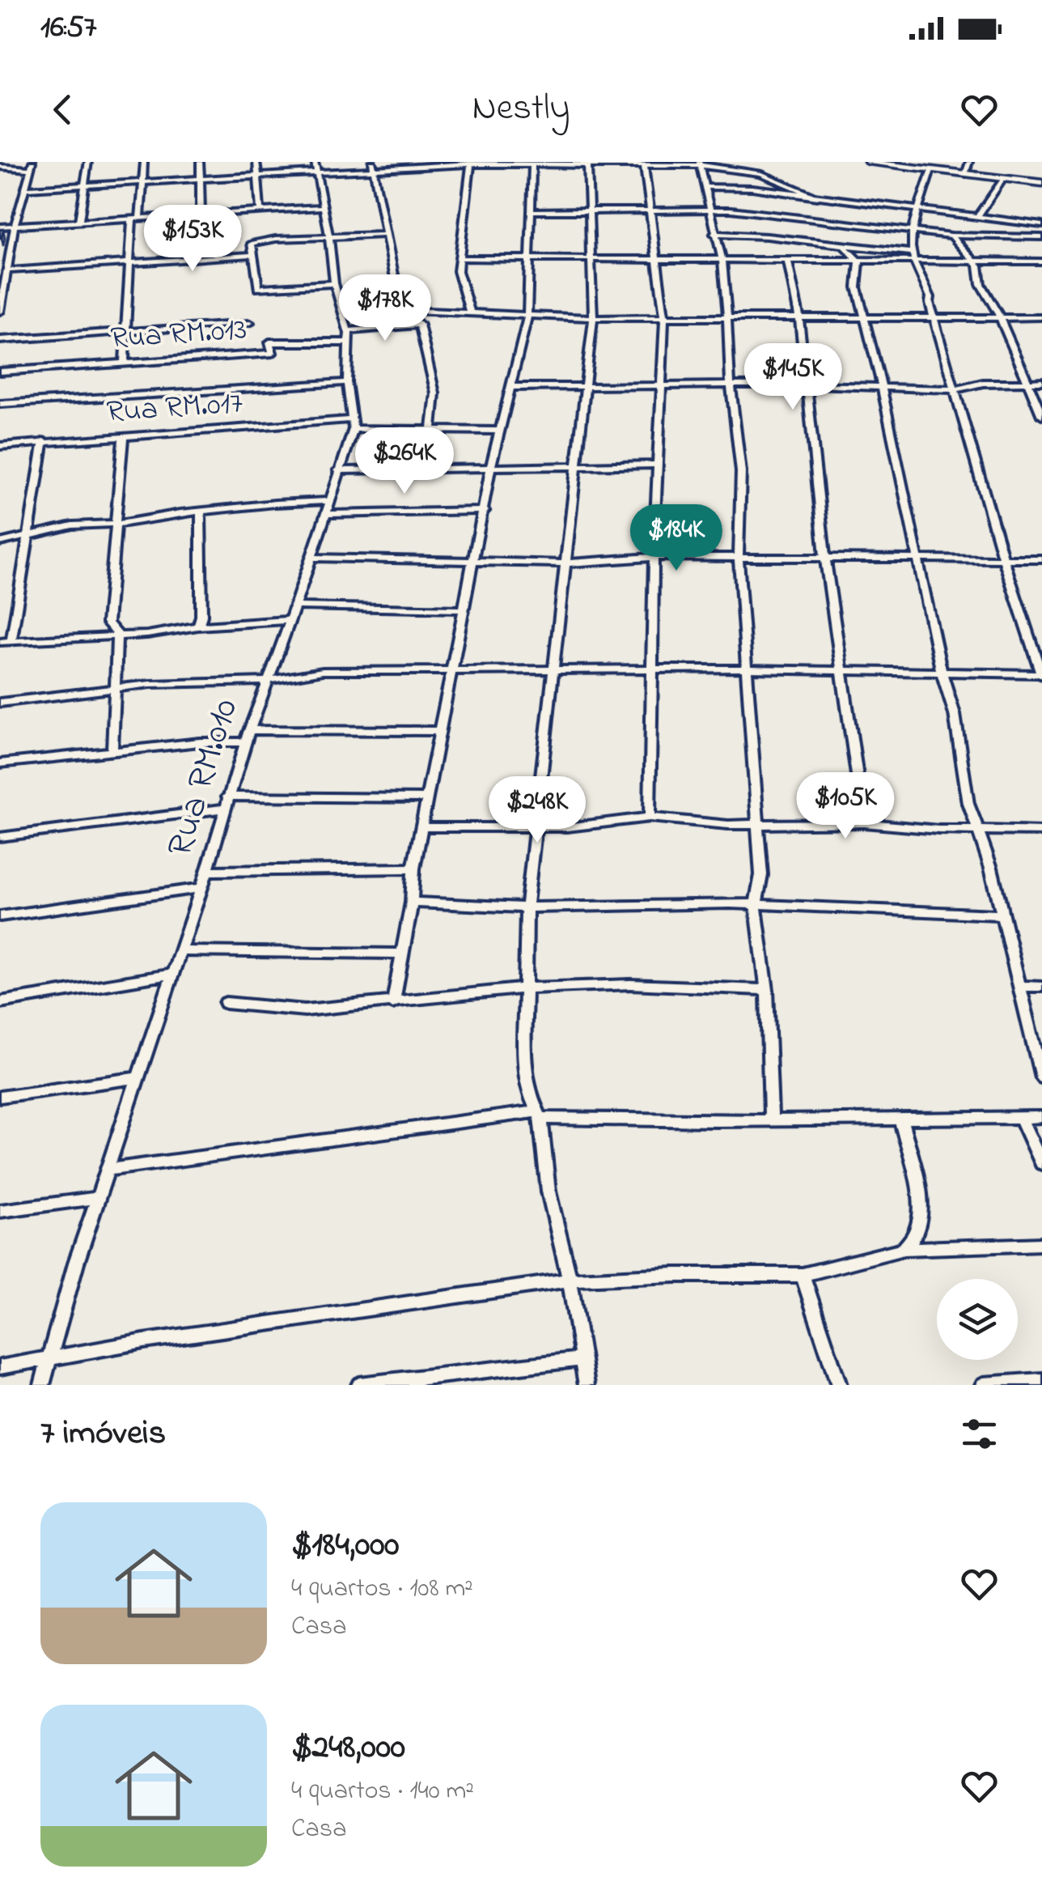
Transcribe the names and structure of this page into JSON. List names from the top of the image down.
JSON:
{
  "streets": {
    "street": ["Rua RM.013", "Rua RM.017", "Rua RM.010"]
  },
  "crossings": [
    ["Rua RM.013", "Rua RM.010"],
    ["Rua RM.017", "Rua RM.010"]
  ],
  "page": {
    "status": "16:57",
    "header": "Nestly",
    "price": [
      "$153K",
      "$178K",
      "$145K",
      "$264K",
      "$184K",
      "$105K",
      "$248K"
    ],
    "heading": "7 imóveis",
    "list": [
      {
        "name": "$184,000",
        "note": "4 quartos · 108 m² · Casa"
      },
      {
        "name": "$248,000",
        "note": "4 quartos · 140 m² · Casa"
      }
    ]
  }
}
